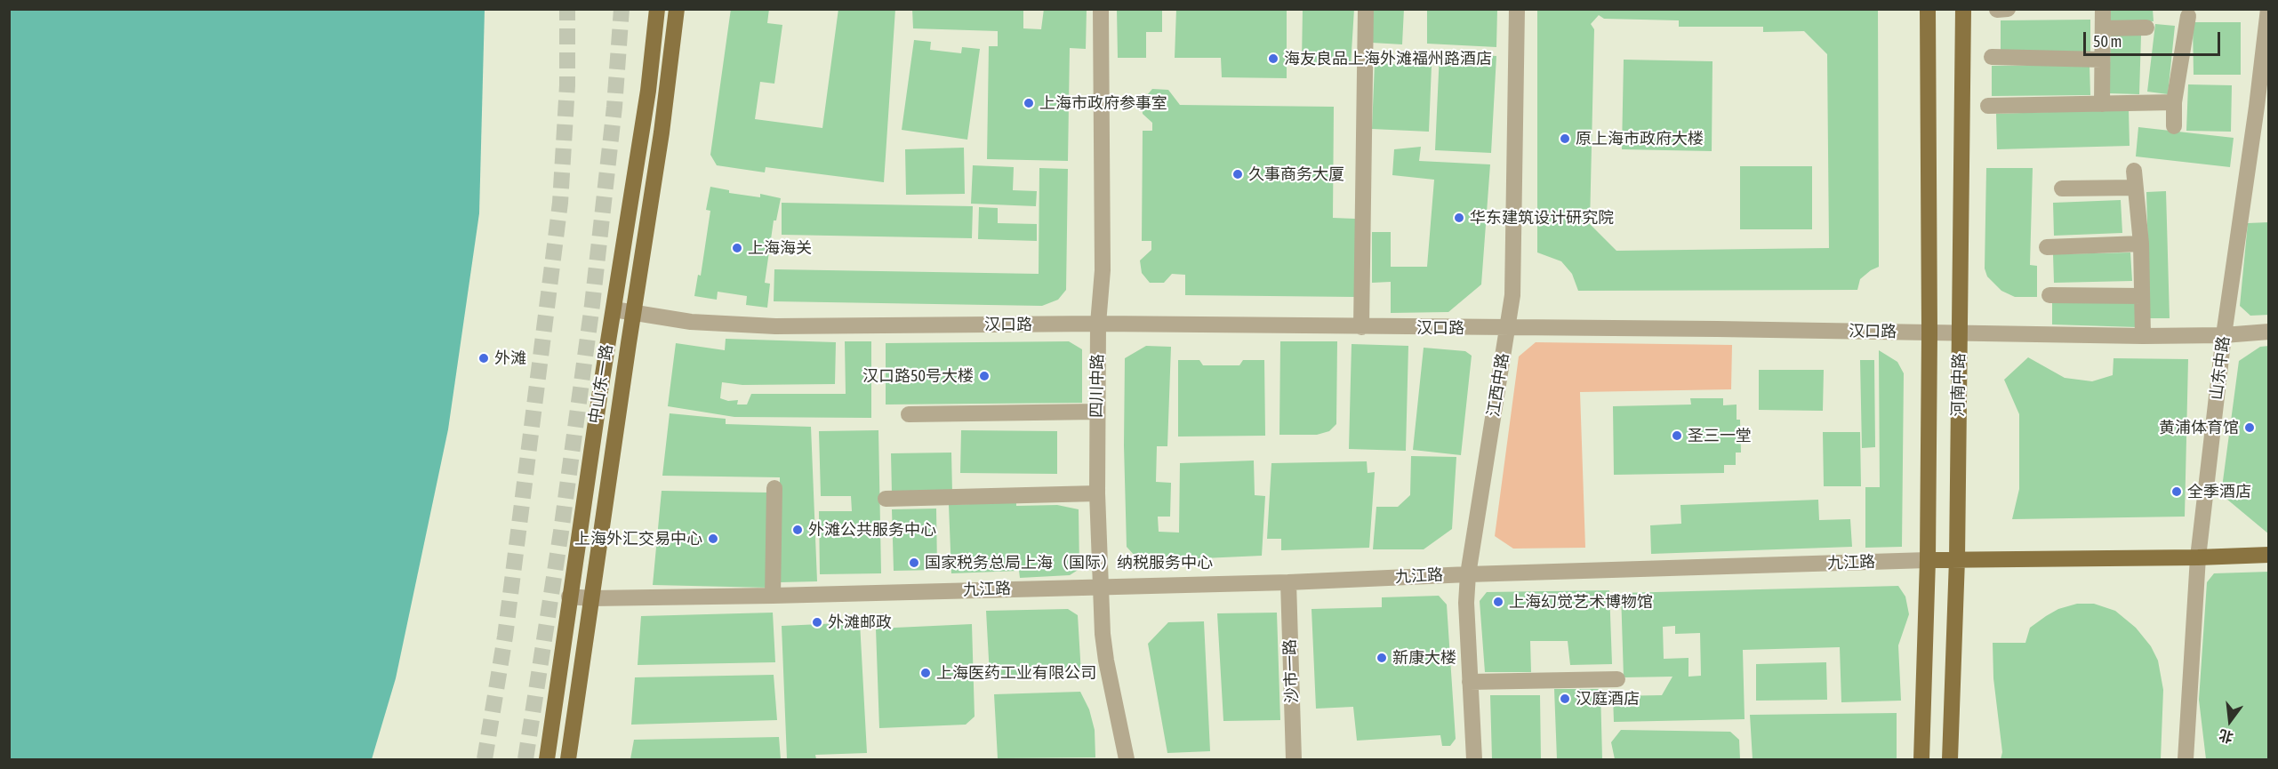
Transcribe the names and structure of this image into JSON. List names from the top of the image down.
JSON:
{
  "streets": {
    "main road": ["中山东一路", "河南中路", "九江路"],
    "street": [
      "汉口路",
      "山东中路",
      "江西中路",
      "四川中路",
      "沙市一路"
    ]
  },
  "crossings": [
    ["汉口路", "山东中路"],
    ["汉口路", "中山东一路"],
    ["汉口路", "江西中路"],
    ["汉口路", "河南中路"],
    ["汉口路", "四川中路"],
    ["山东中路", "九江路"],
    ["中山东一路", "九江路"],
    ["江西中路", "九江路"],
    ["河南中路", "九江路"],
    ["四川中路", "九江路"],
    ["九江路", "沙市一路"]
  ],
  "places": [
    "海友良品上海外滩福州路酒店",
    "上海市政府参事室",
    "原上海市政府大楼",
    "久事商务大厦",
    "华东建筑设计研究院",
    "上海海关",
    "外滩",
    "汉口路50号大楼",
    "黄浦体育馆",
    "圣三一堂",
    "全季酒店",
    "外滩公共服务中心",
    "上海外汇交易中心",
    "国家税务总局上海（国际）纳税服务中心",
    "上海幻觉艺术博物馆",
    "外滩邮政",
    "新康大楼",
    "上海医药工业有限公司",
    "汉庭酒店"
  ],
  "scale_bar": "50 m",
  "north": "bottom"
}
